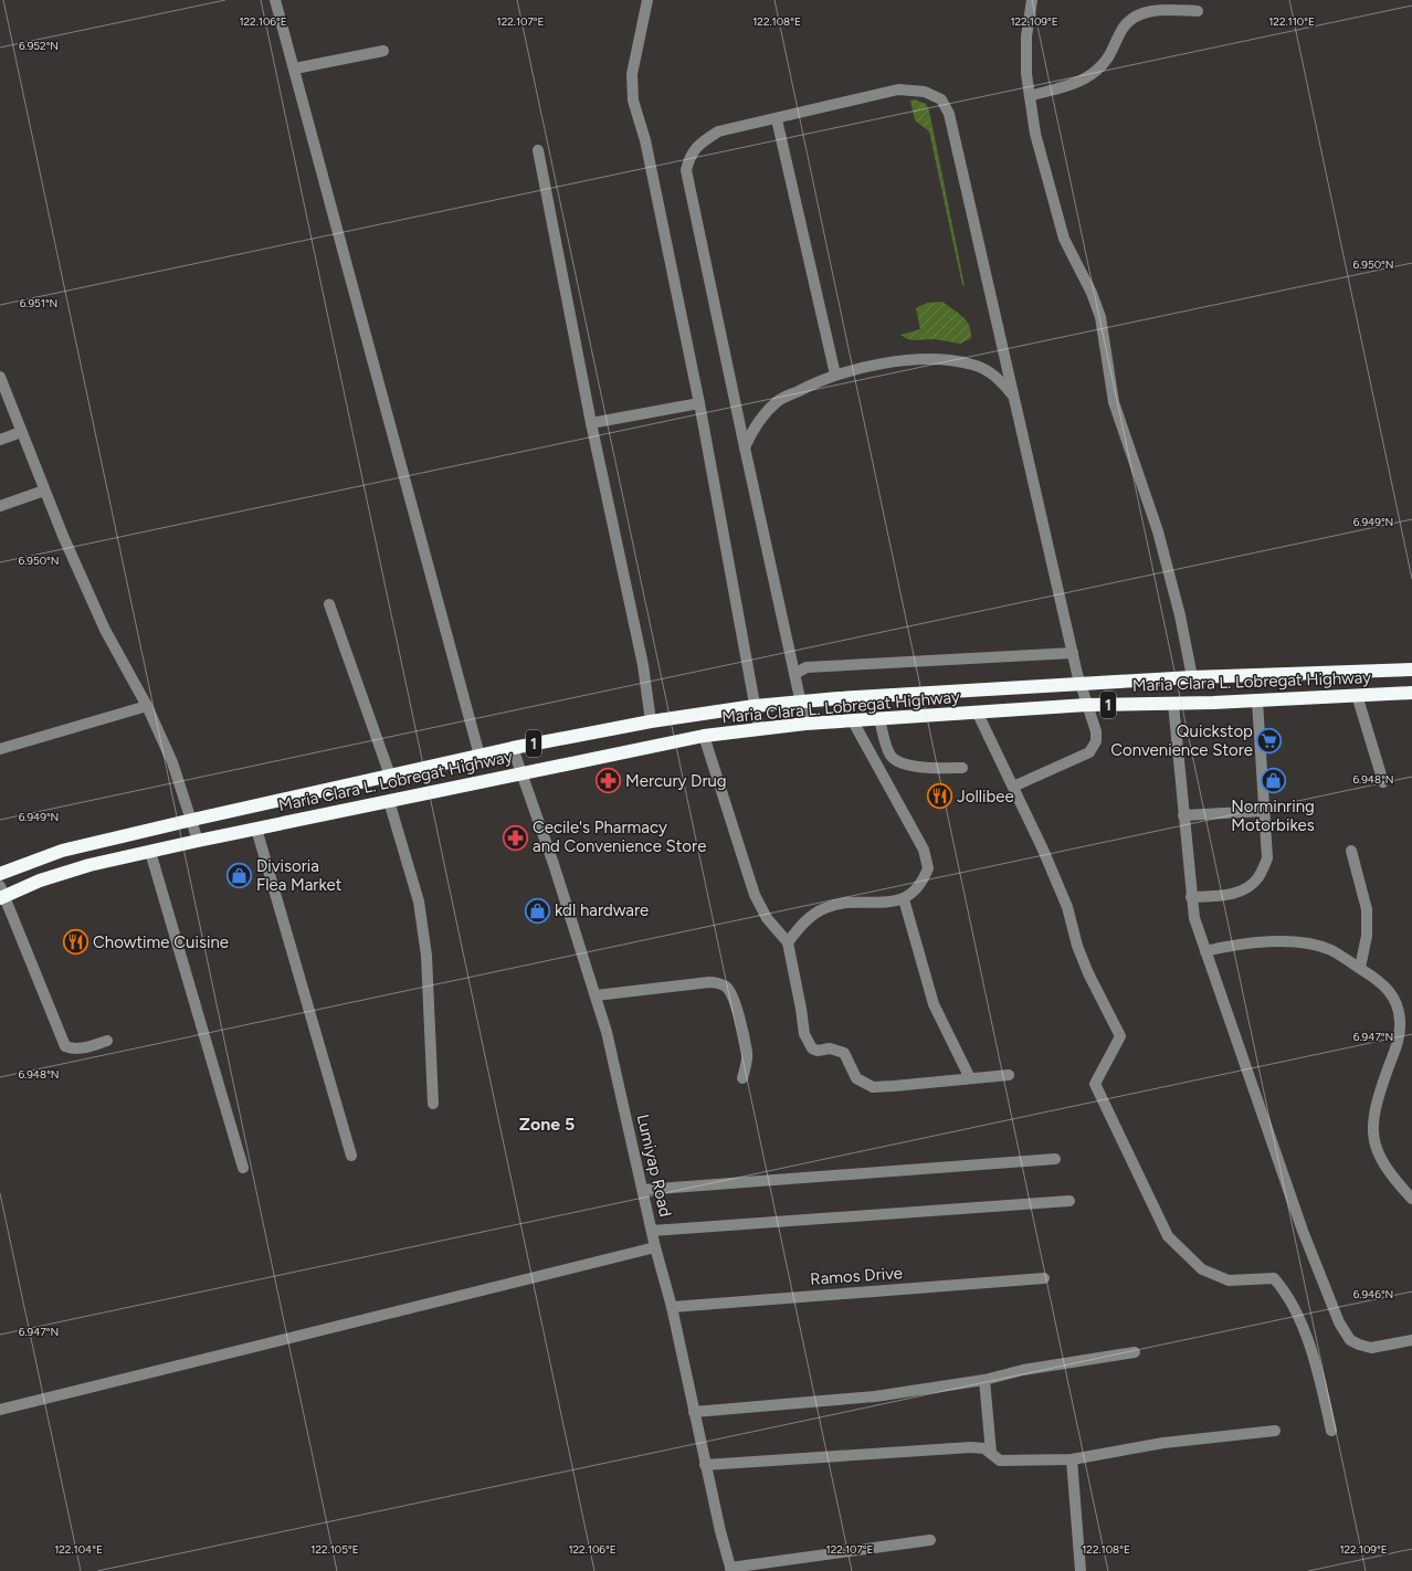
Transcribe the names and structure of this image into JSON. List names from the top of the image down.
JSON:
{
  "streets": {
    "highway": ["Maria Clara L. Lobregat Highway", "1"],
    "street": ["Lumiyap Road", "Ramos Drive"]
  },
  "crossings": [
    ["Maria Clara L. Lobregat Highway", "Lumiyap Road"],
    ["Lumiyap Road", "Ramos Drive"]
  ],
  "districts": ["Zone 5"],
  "places": {
    "supermarket": ["Quickstop Convenience Store"],
    "pharmacy": ["Mercury Drug", "Cecile's Pharmacy and Convenience Store"],
    "shop": ["Norminring Motorbikes", "Divisoria Flea Market", "kdl hardware"],
    "restaurant": ["Jollibee", "Chowtime Cuisine"]
  },
  "coordinates": [
    "122.106°E",
    "122.107°E",
    "122.108°E",
    "122.109°E",
    "122.110°E",
    "6.952°N",
    "6.950°N",
    "6.951°N",
    "6.949°N",
    "6.948°N",
    "6.947°N",
    "6.946°N",
    "122.104°E",
    "122.105°E"
  ]
}
